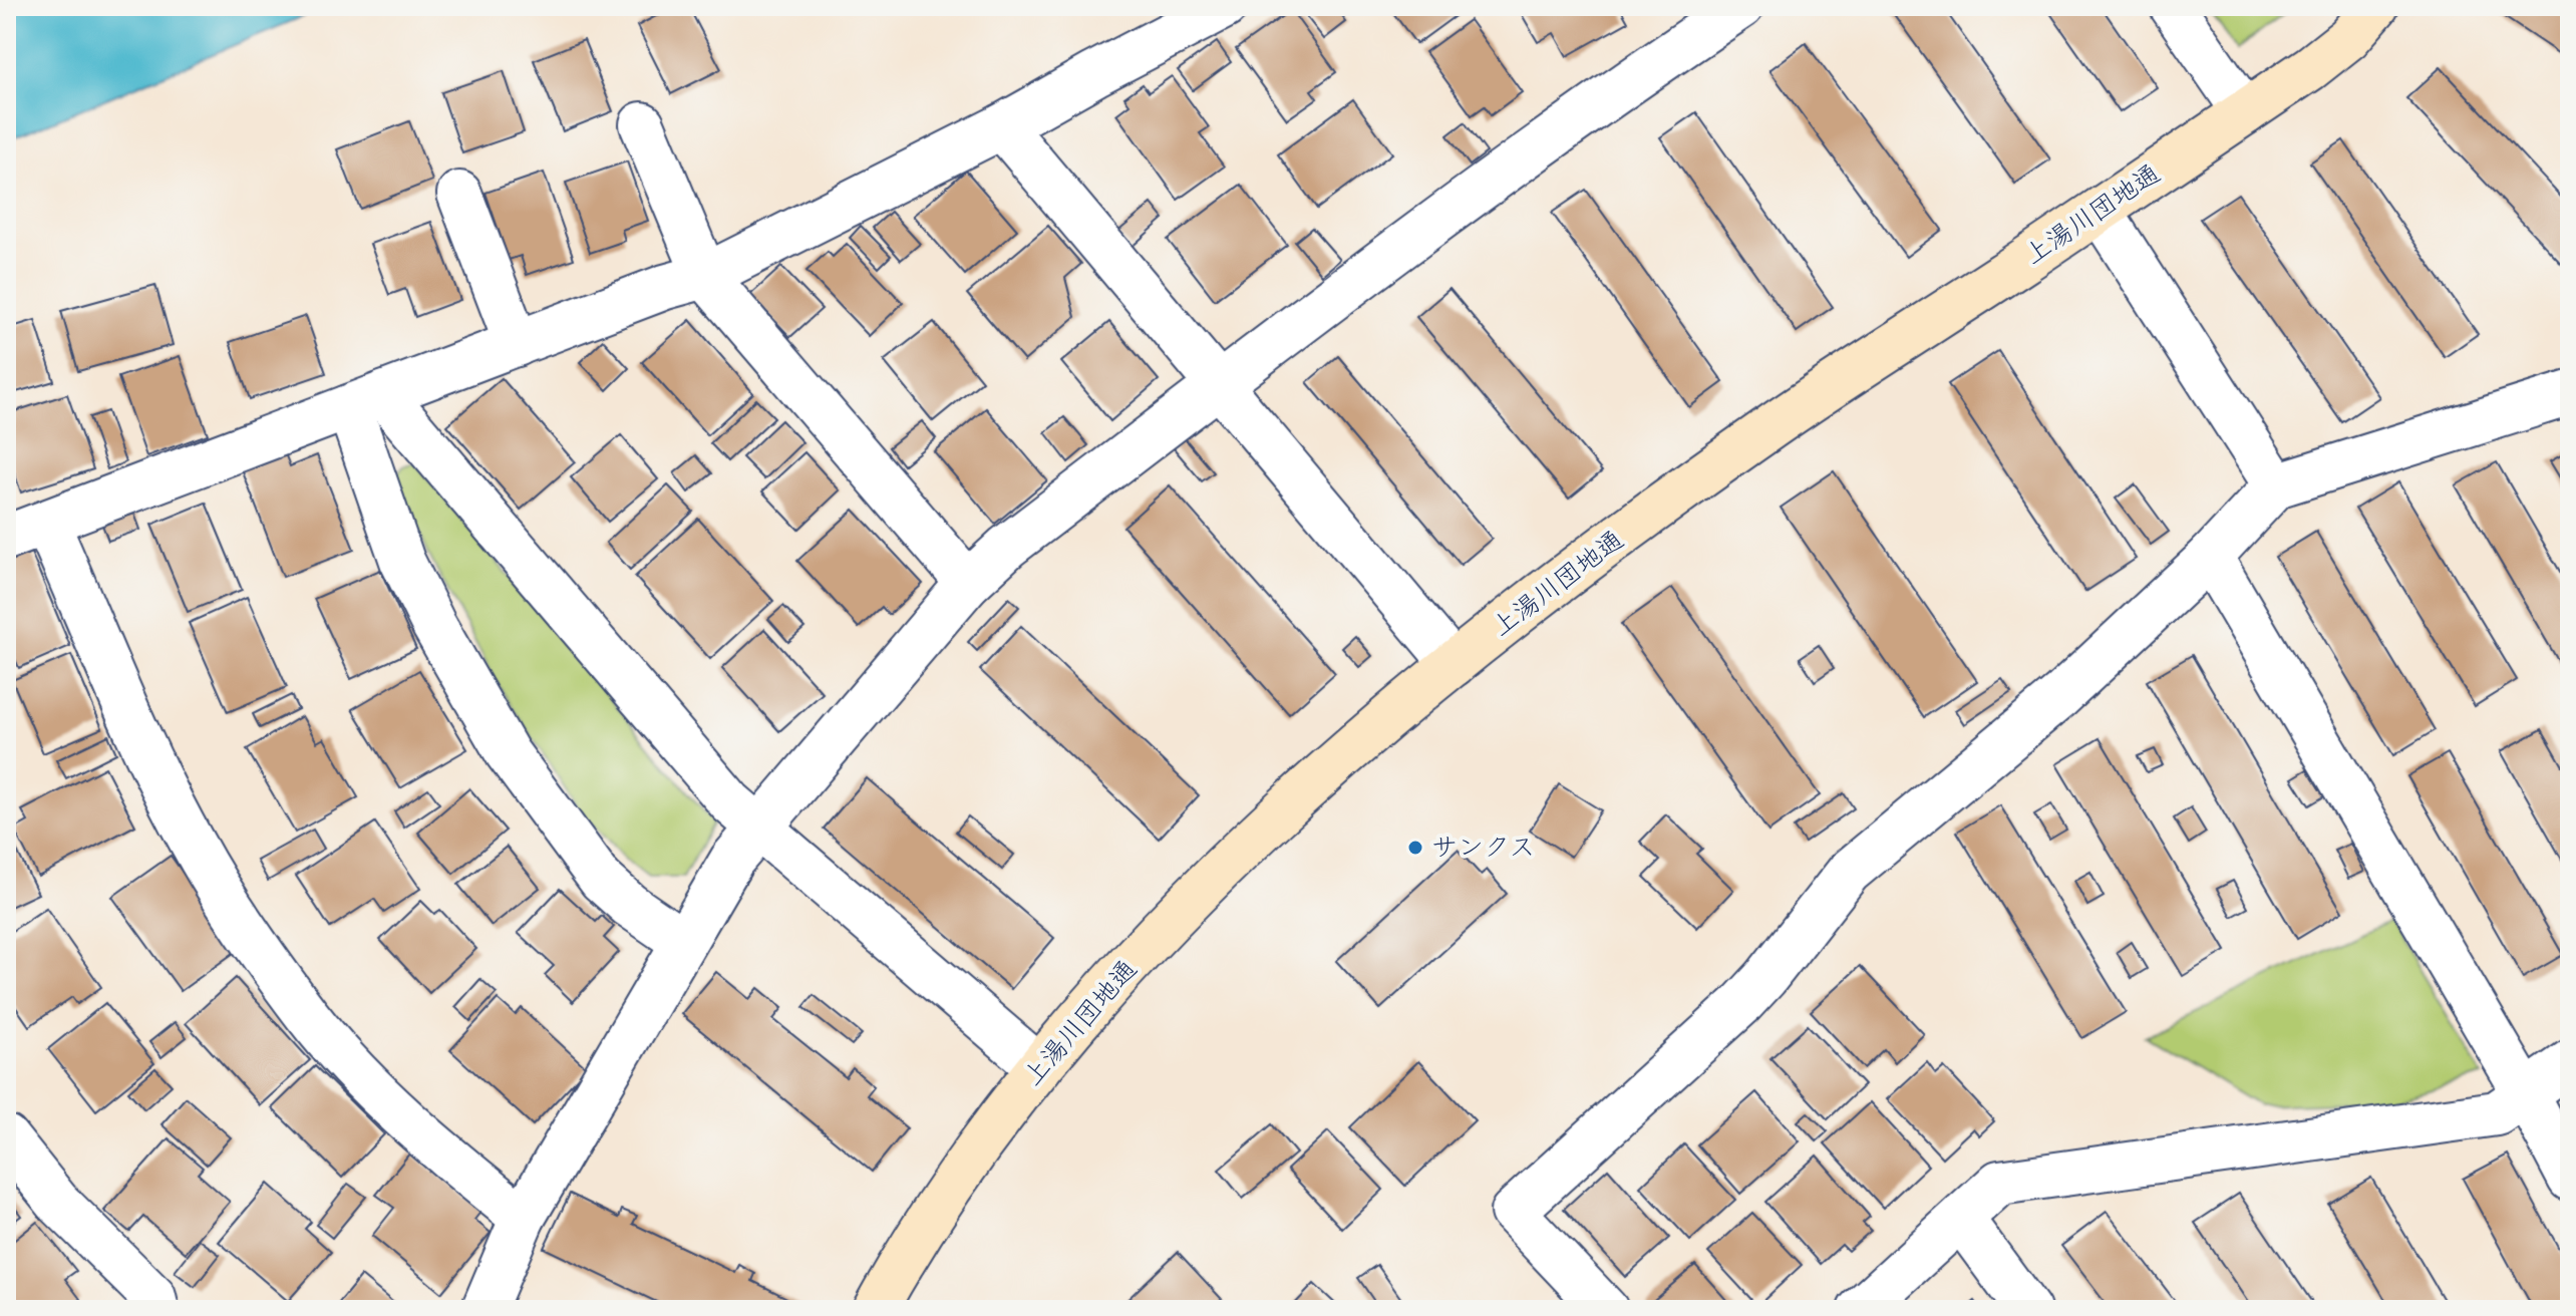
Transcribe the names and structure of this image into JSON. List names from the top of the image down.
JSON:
{
  "streets": {
    "street": ["上湯川団地通"]
  },
  "places": ["サンクス"]
}
